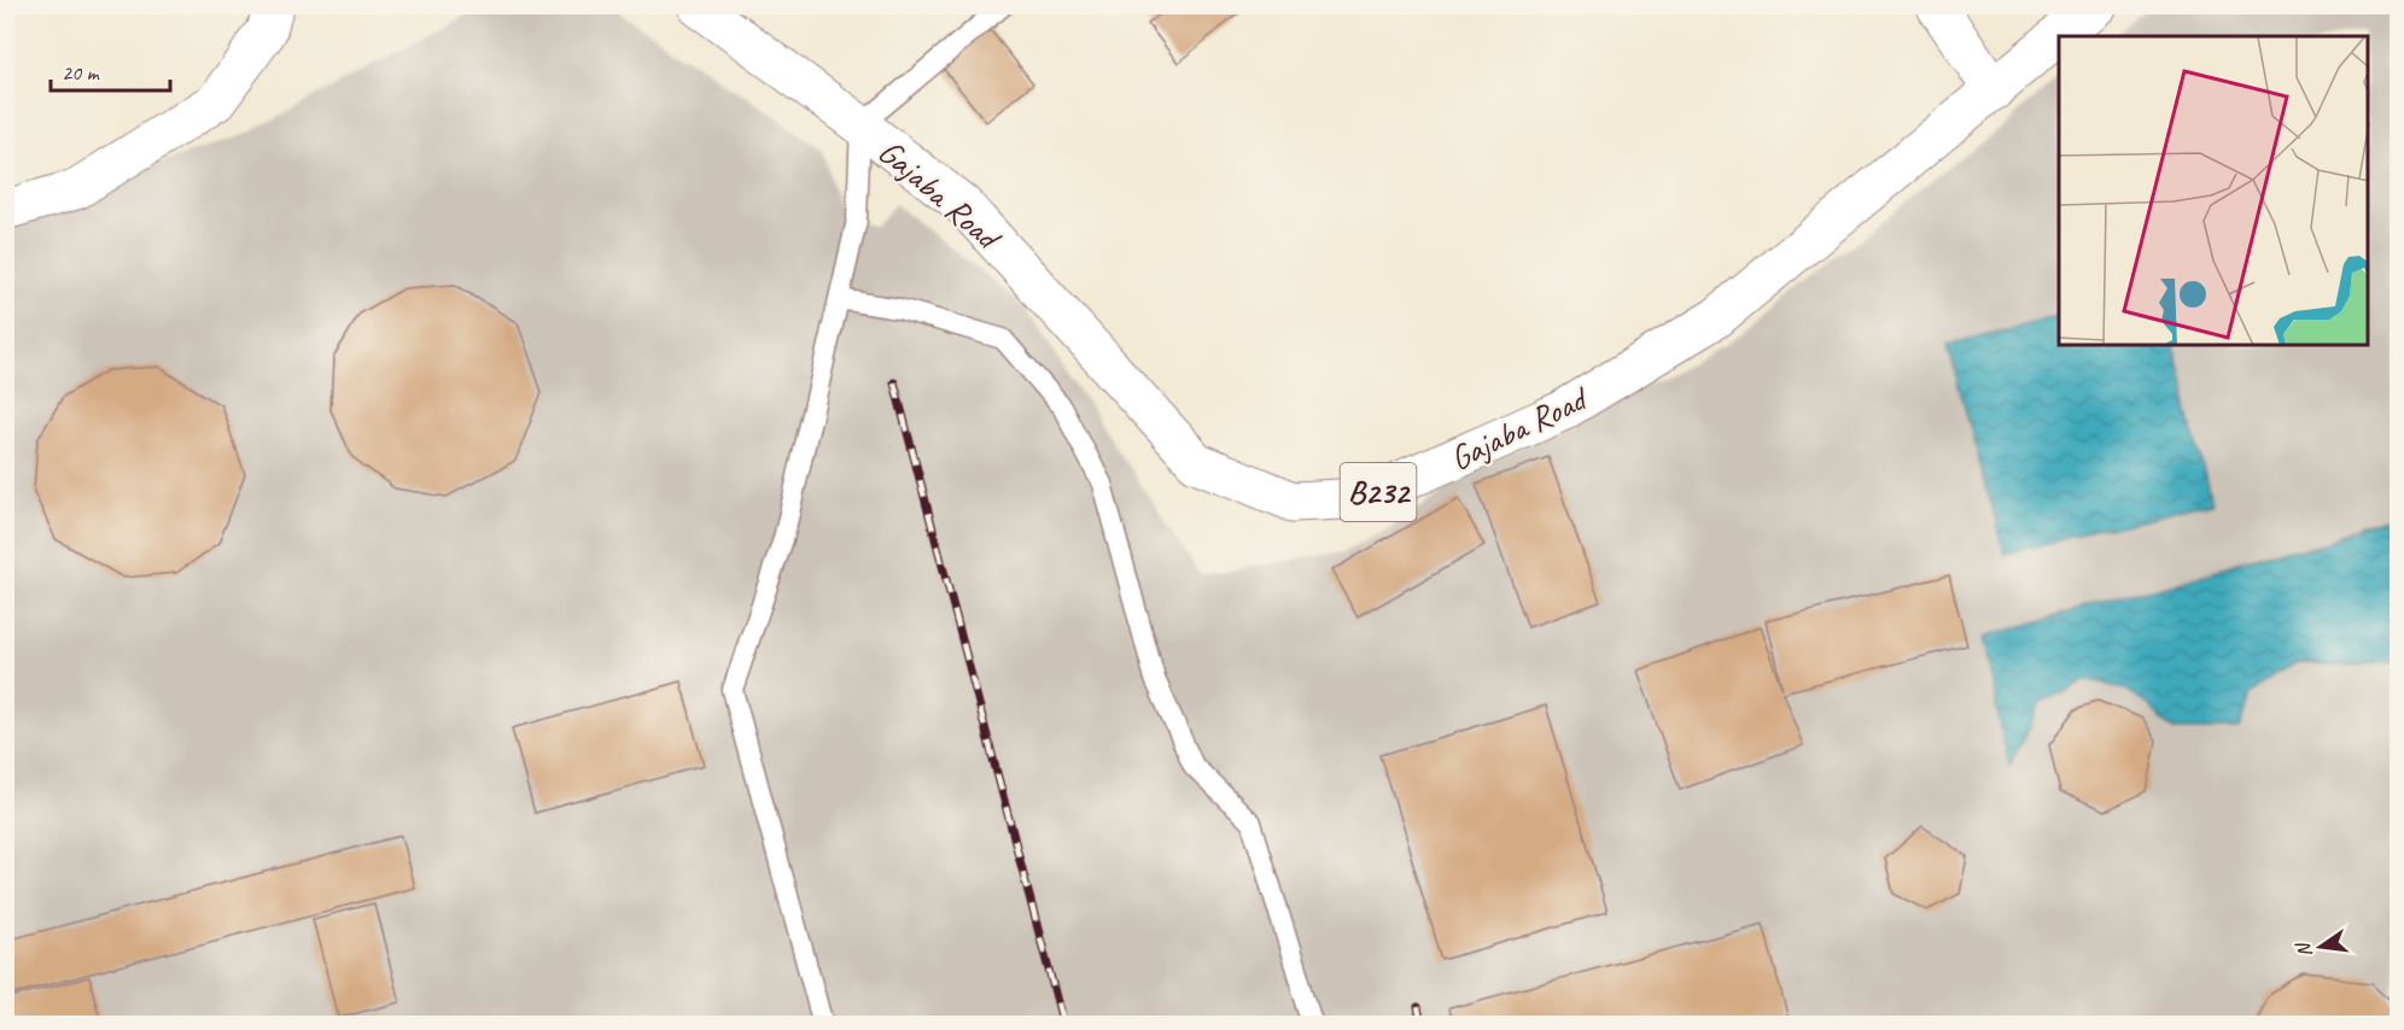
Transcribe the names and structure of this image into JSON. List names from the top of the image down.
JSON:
{
  "streets": {
    "main road": ["Gajaba Road", "B232"]
  },
  "scale_bar": "20 m",
  "north": "left"
}
